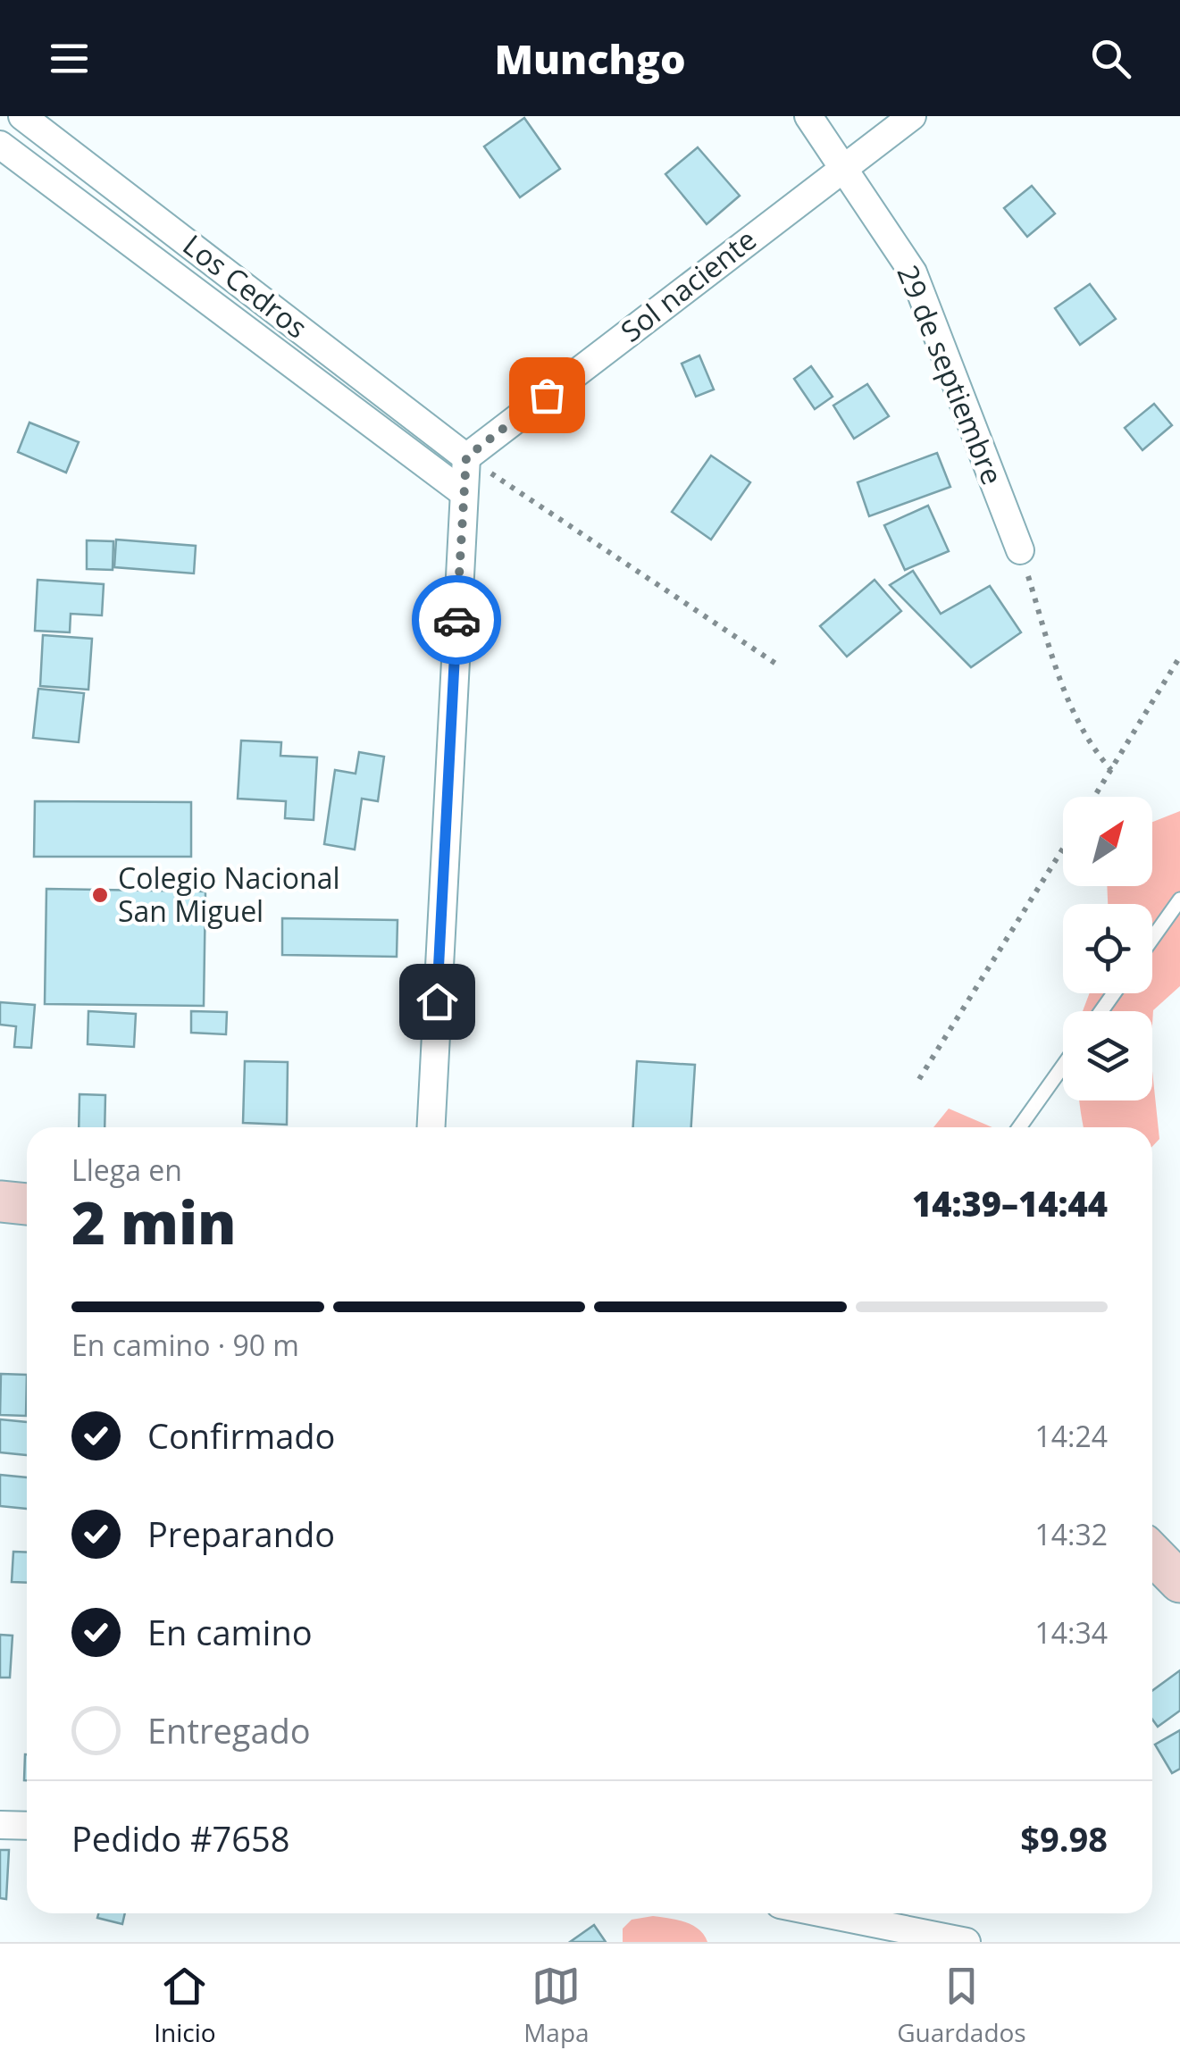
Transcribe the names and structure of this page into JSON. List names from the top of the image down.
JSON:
{
  "streets": {
    "street": ["Sol naciente", "Los Cedros", "29 de septiembre"]
  },
  "crossings": [
    ["Sol naciente", "Los Cedros"],
    ["Sol naciente", "29 de septiembre"]
  ],
  "places": ["Colegio Nacional San Miguel"],
  "north": "top right",
  "page": {
    "header": "Munchgo",
    "heading": ["2 min", "Llega en", "14:39–14:44"],
    "panel": ["Pedido #7658", "$9.98"],
    "bar": "En camino · 90 m",
    "list": [
      ["Confirmado", "14:24"],
      ["Preparando", "14:32"],
      ["En camino", "14:34"],
      "Entregado"
    ],
    "tabs": ["Inicio", "Mapa", "Guardados"]
  }
}
